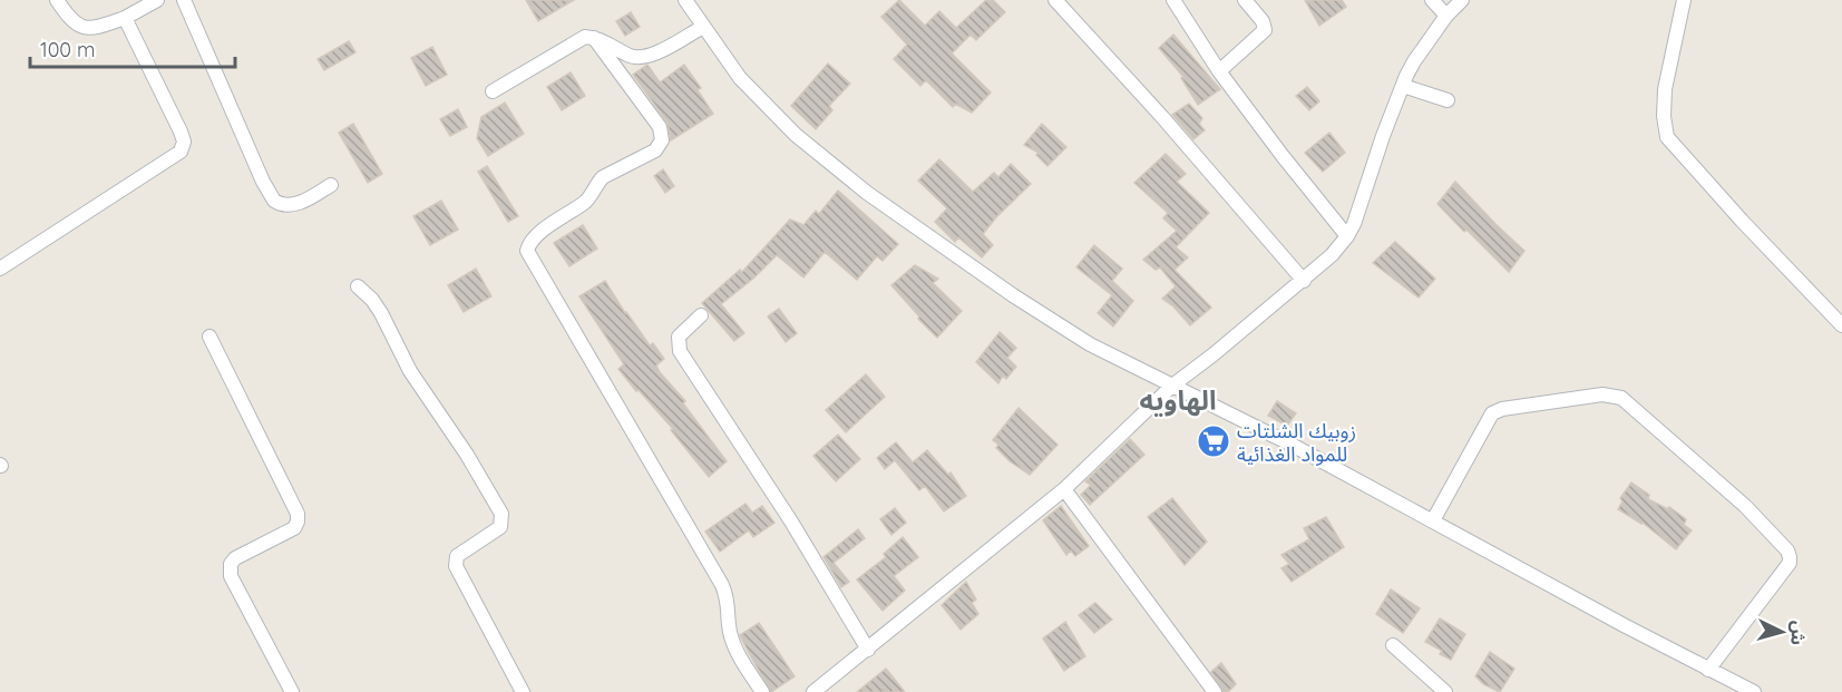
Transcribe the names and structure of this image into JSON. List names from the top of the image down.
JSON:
{
  "districts": ["الهاويه"],
  "places": {
    "supermarket": ["زوبيك الشلتات للمواد الغذائية"]
  },
  "scale_bar": "100 m",
  "north": "right"
}
